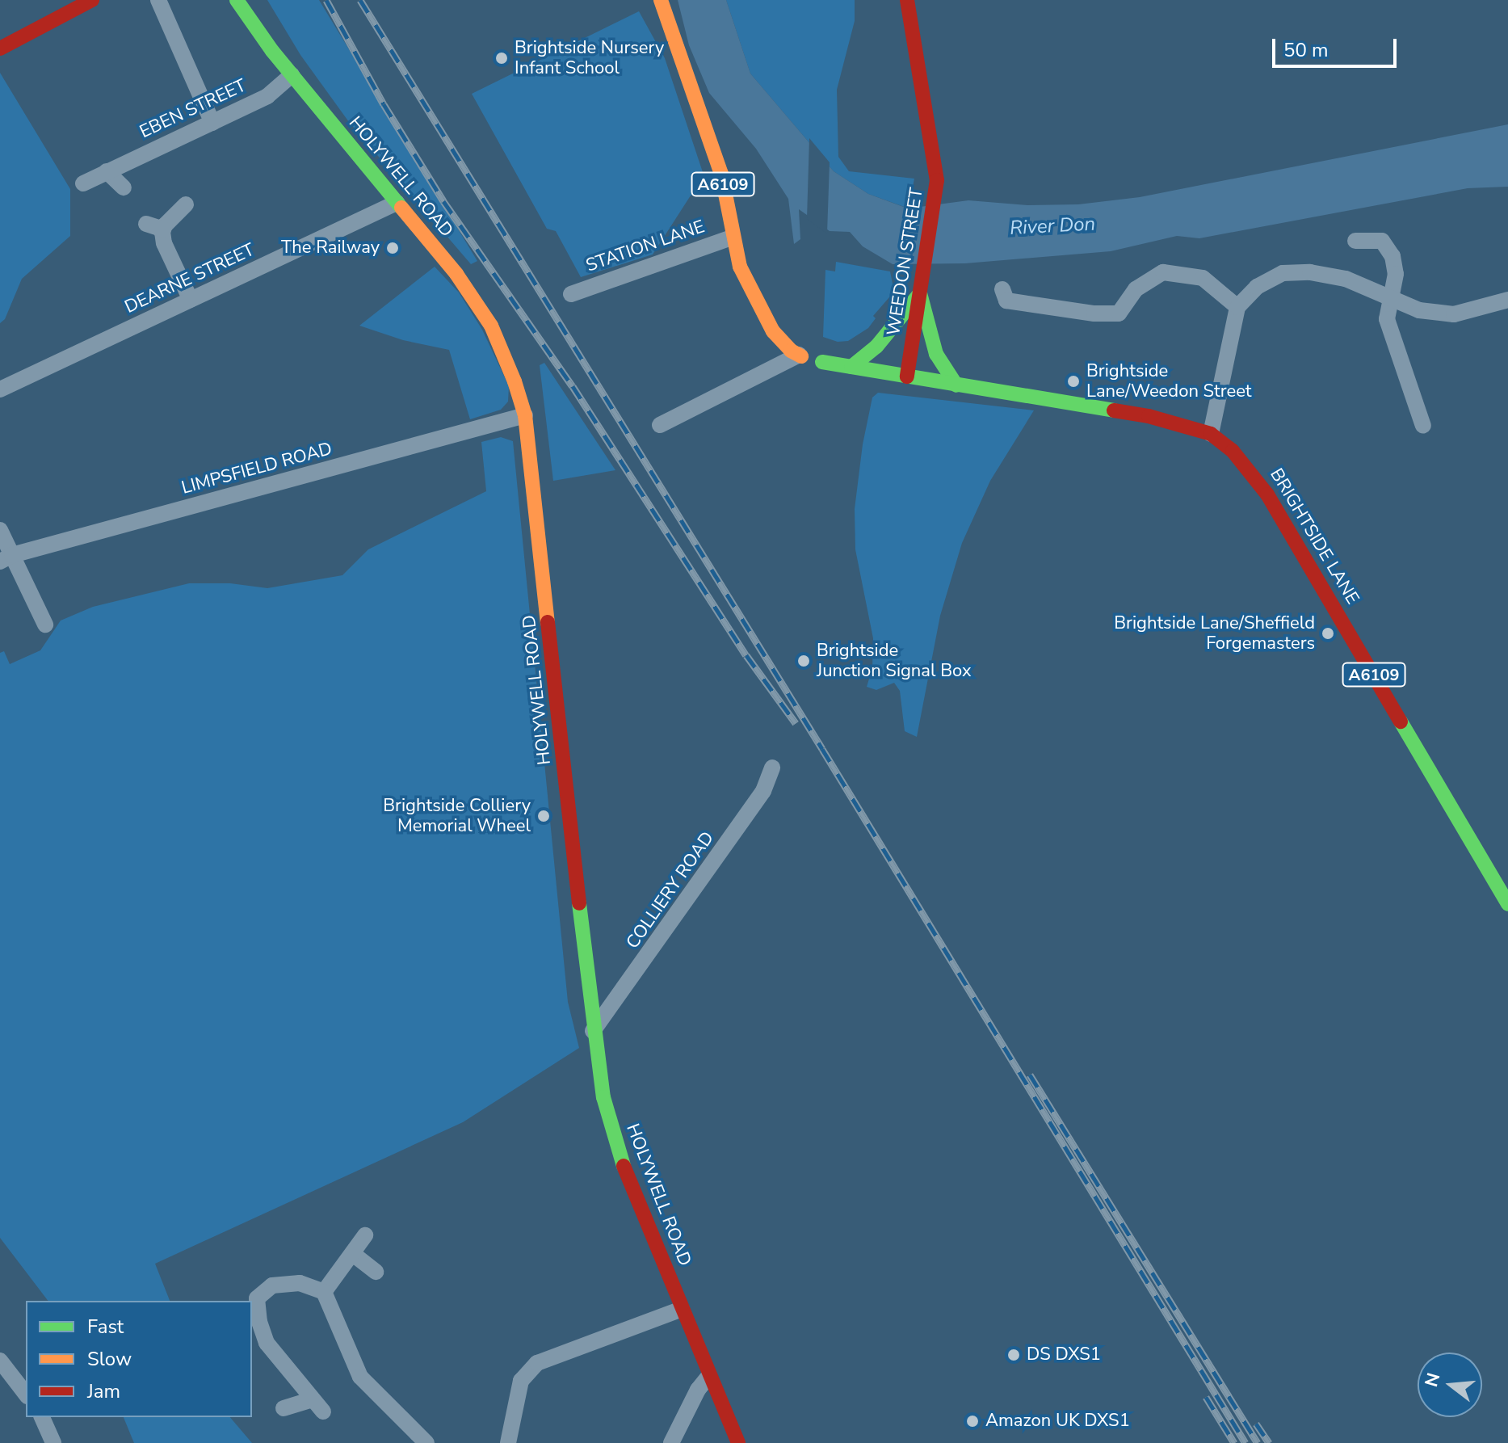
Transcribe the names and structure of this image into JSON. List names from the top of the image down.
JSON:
{
  "streets": {
    "main road": [
      "HOLYWELL ROAD",
      "A6109",
      "WEEDON STREET",
      "BRIGHTSIDE LANE"
    ],
    "street": [
      "EBEN STREET",
      "STATION LANE",
      "DEARNE STREET",
      "LIMPSFIELD ROAD",
      "COLLIERY ROAD"
    ]
  },
  "crossings": [
    ["EBEN STREET", "HOLYWELL ROAD"],
    ["HOLYWELL ROAD", "DEARNE STREET"],
    ["HOLYWELL ROAD", "LIMPSFIELD ROAD"],
    ["HOLYWELL ROAD", "COLLIERY ROAD"],
    ["A6109", "STATION LANE"],
    ["A6109", "WEEDON STREET"],
    ["A6109", "BRIGHTSIDE LANE"],
    ["WEEDON STREET", "BRIGHTSIDE LANE"]
  ],
  "water": ["River Don"],
  "places": [
    "Brightside Nursery Infant School",
    "The Railway",
    "Brightside Lane/Weedon Street",
    "Brightside Lane/Sheffield Forgemasters",
    "Brightside Junction Signal Box",
    "Brightside Colliery Memorial Wheel",
    "DS DXS1",
    "Amazon UK DXS1"
  ],
  "legend": ["Fast", "Slow", "Jam"],
  "scale_bar": "50 m",
  "north": "left"
}
